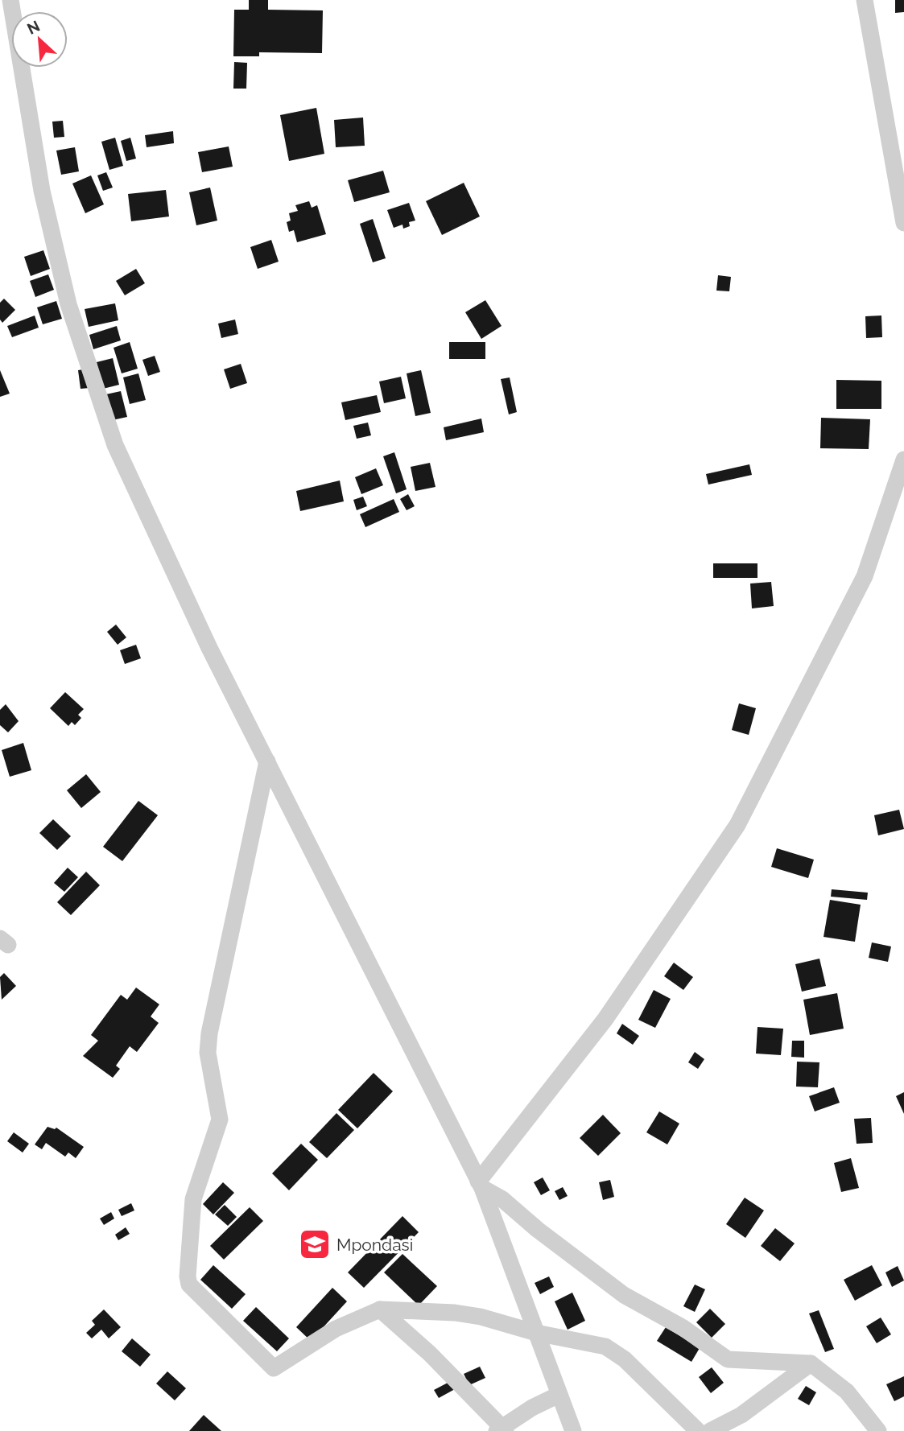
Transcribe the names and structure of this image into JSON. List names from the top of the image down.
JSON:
{
  "places": {
    "school or university": ["Mpondasi"]
  },
  "north": "top left"
}
